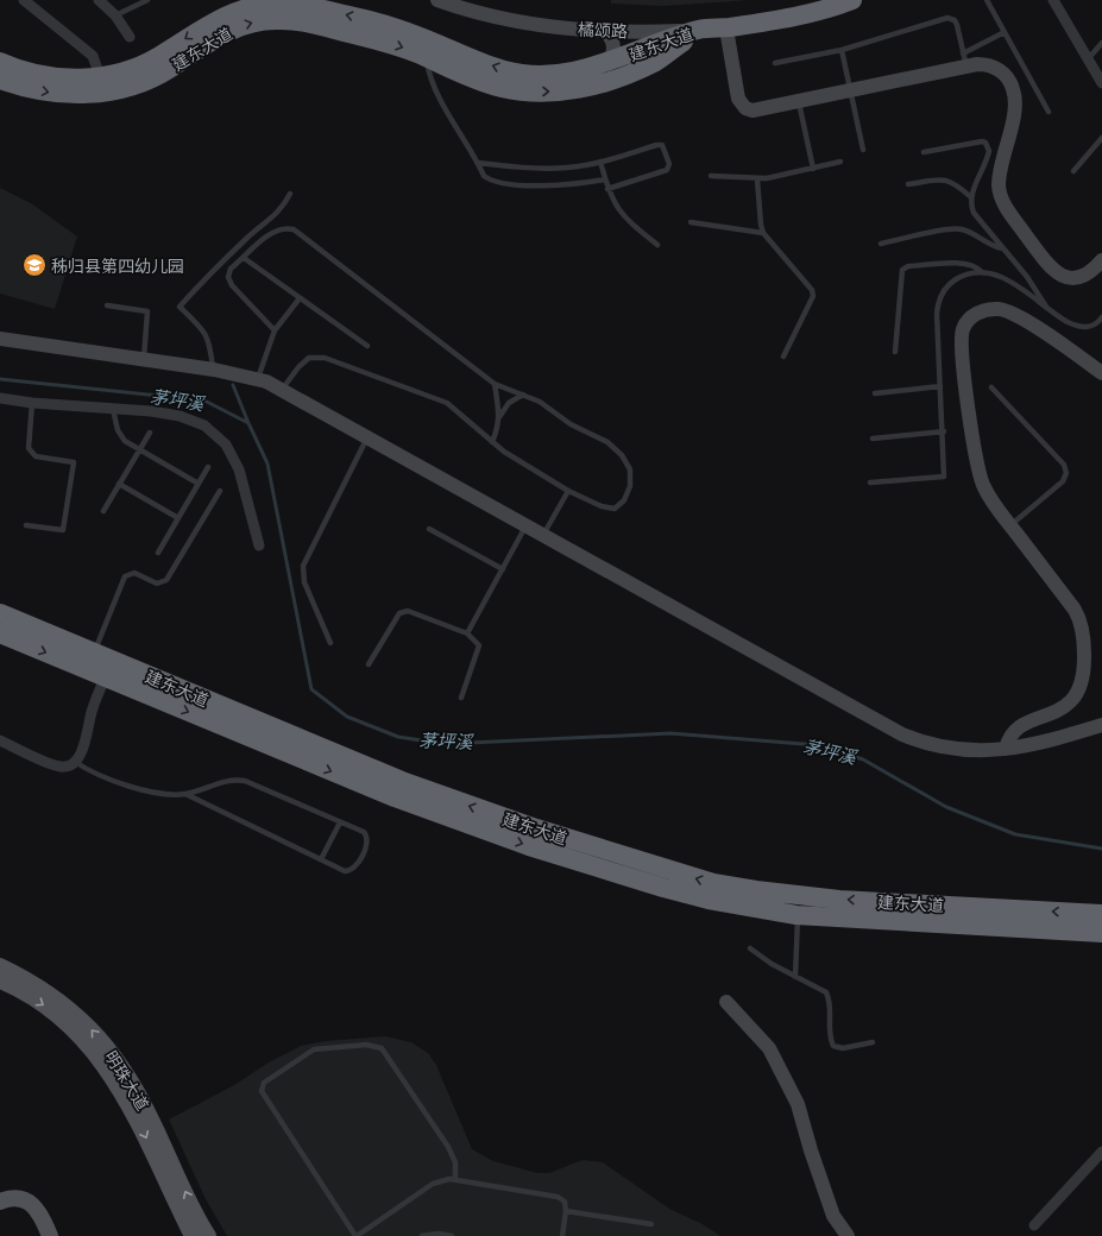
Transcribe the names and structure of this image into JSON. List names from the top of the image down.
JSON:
{
  "streets": {
    "highway": ["橘颂路", "建东大道"],
    "main road": ["明珠大道"]
  },
  "crossings": [
    ["橘颂路", "建东大道"]
  ],
  "water": ["茅坪溪"],
  "places": {
    "school or university": ["秭归县第四幼儿园"]
  }
}
